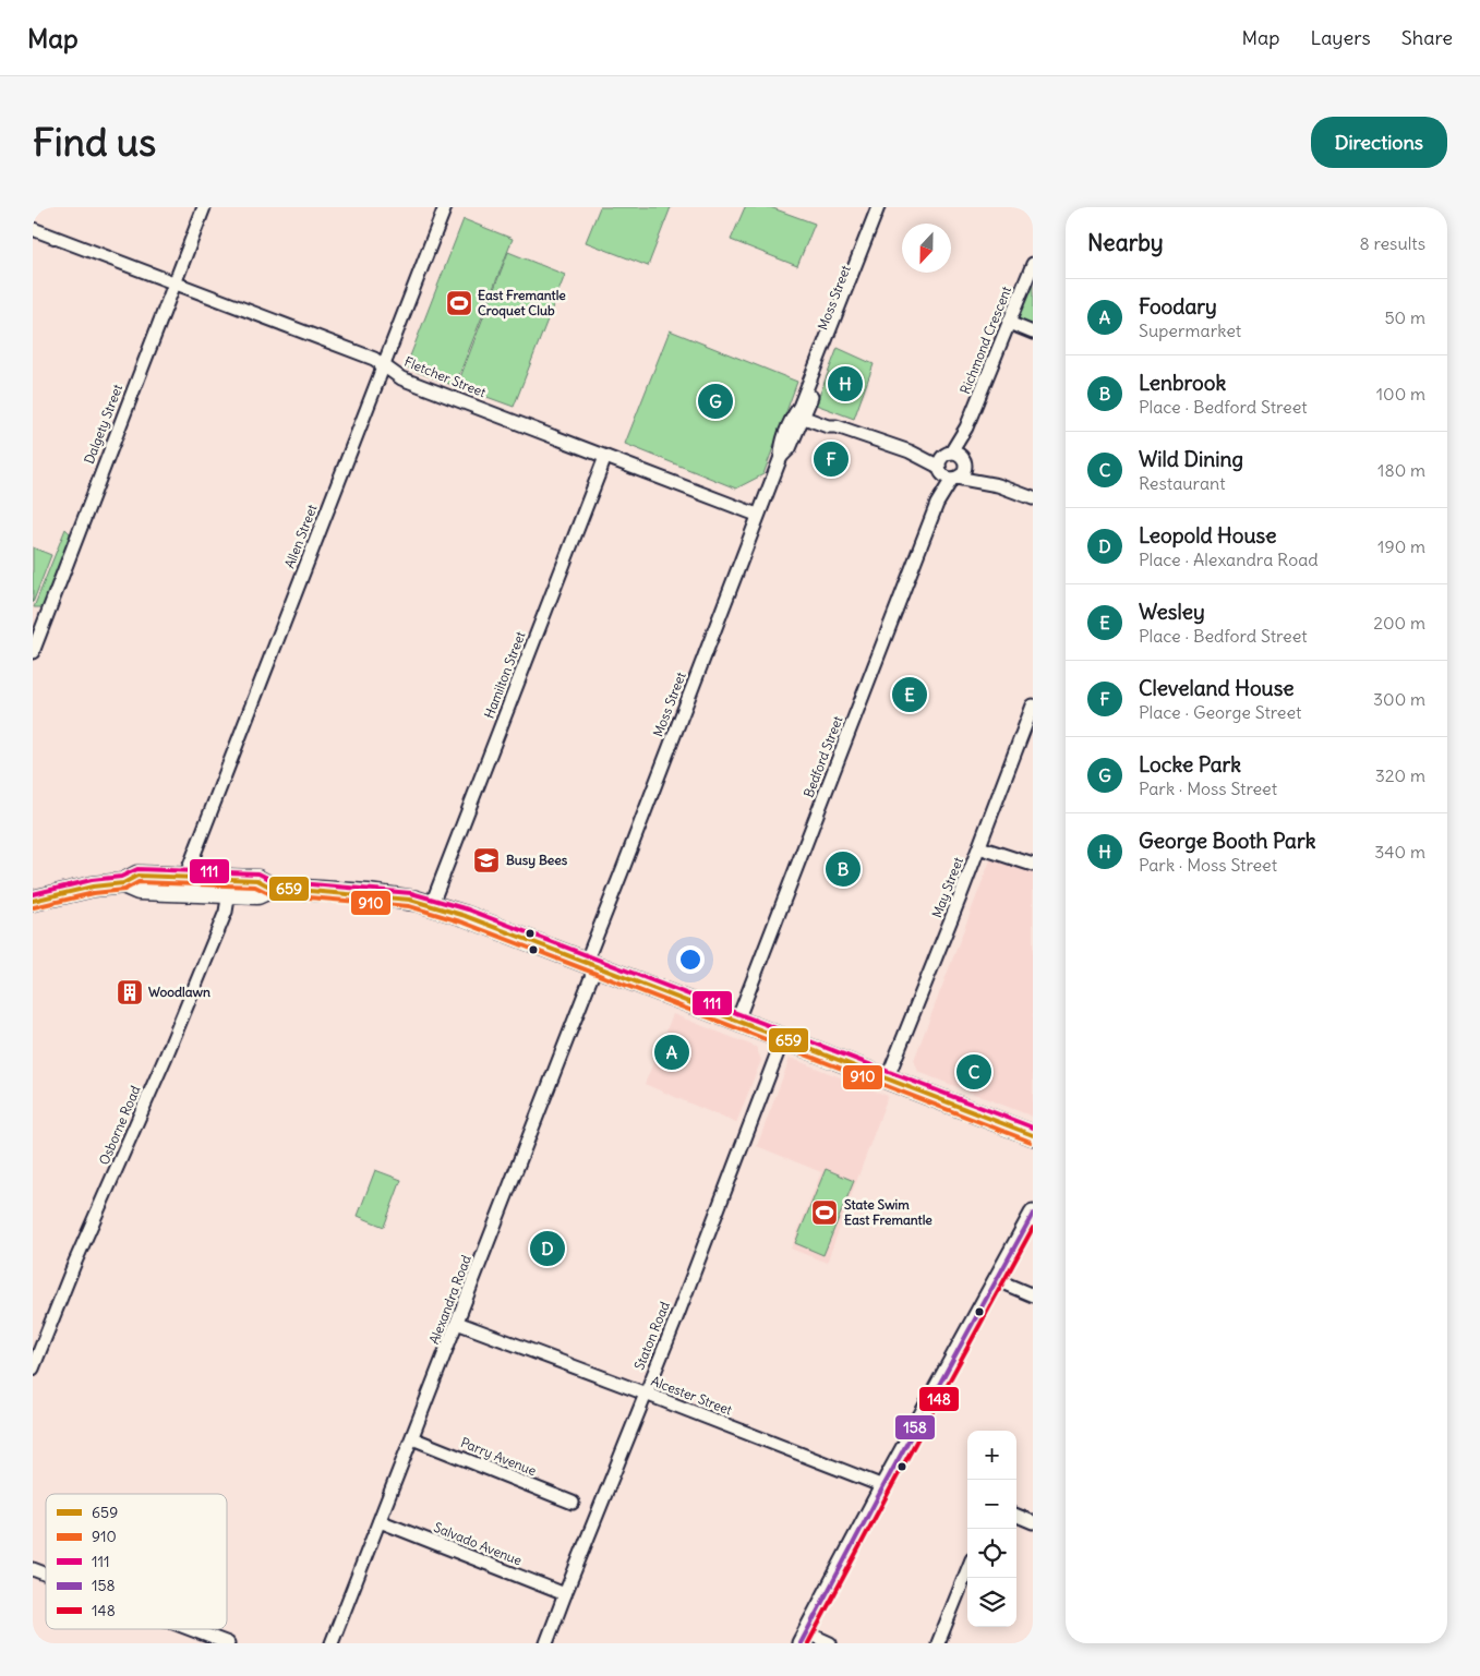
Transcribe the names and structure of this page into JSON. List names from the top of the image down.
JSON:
{
  "streets": {
    "street": [
      "Moss Street",
      "Richmond Crescent",
      "Fletcher Street",
      "Dalgety Street",
      "Allen Street",
      "Hamilton Street",
      "Bedford Street",
      "May Street",
      "Osborne Road",
      "Alexandra Road",
      "Staton Road",
      "Alcester Street",
      "Parry Avenue",
      "Salvado Avenue"
    ]
  },
  "crossings": [
    ["Moss Street", "Fletcher Street"],
    ["Moss Street", "Alexandra Road"],
    ["Fletcher Street", "Dalgety Street"],
    ["Fletcher Street", "Allen Street"],
    ["Fletcher Street", "Hamilton Street"],
    ["Alexandra Road", "Alcester Street"],
    ["Alexandra Road", "Parry Avenue"],
    ["Alexandra Road", "Salvado Avenue"],
    ["Staton Road", "Alcester Street"],
    ["Staton Road", "Salvado Avenue"]
  ],
  "places": {
    "sports": ["East Fremantle Croquet Club", "State Swim East Fremantle"],
    "school or university": ["Busy Bees"],
    "building": ["Woodlawn"]
  },
  "lines": [
    "transit line 111",
    "transit line 659",
    "transit line 910",
    "transit line 158",
    "transit line 148"
  ],
  "legend": [
    "659",
    "910",
    "111",
    "158",
    "148"
  ],
  "north": "bottom",
  "page": {
    "header": "Map",
    "nav": ["Map", "Layers", "Share"],
    "buttons": "Directions",
    "title": "Find us",
    "heading": ["Nearby", "8 results"],
    "list": [
      {
        "mark": "A",
        "name": "Foodary",
        "note": "Supermarket",
        "value": "50 m"
      },
      {
        "mark": "B",
        "name": "Lenbrook",
        "note": "Place · Bedford Street",
        "value": "100 m"
      },
      {
        "mark": "C",
        "name": "Wild Dining",
        "note": "Restaurant",
        "value": "180 m"
      },
      {
        "mark": "D",
        "name": "Leopold House",
        "note": "Place · Alexandra Road",
        "value": "190 m"
      },
      {
        "mark": "E",
        "name": "Wesley",
        "note": "Place · Bedford Street",
        "value": "200 m"
      },
      {
        "mark": "F",
        "name": "Cleveland House",
        "note": "Place · George Street",
        "value": "300 m"
      },
      {
        "mark": "G",
        "name": "Locke Park",
        "note": "Park · Moss Street",
        "value": "320 m"
      },
      {
        "mark": "H",
        "name": "George Booth Park",
        "note": "Park · Moss Street",
        "value": "340 m"
      }
    ],
    "pins": [
      "H",
      "G",
      "F",
      "E",
      "B",
      "A",
      "C",
      "D"
    ],
    "map_buttons": ["+", "−"]
  }
}
